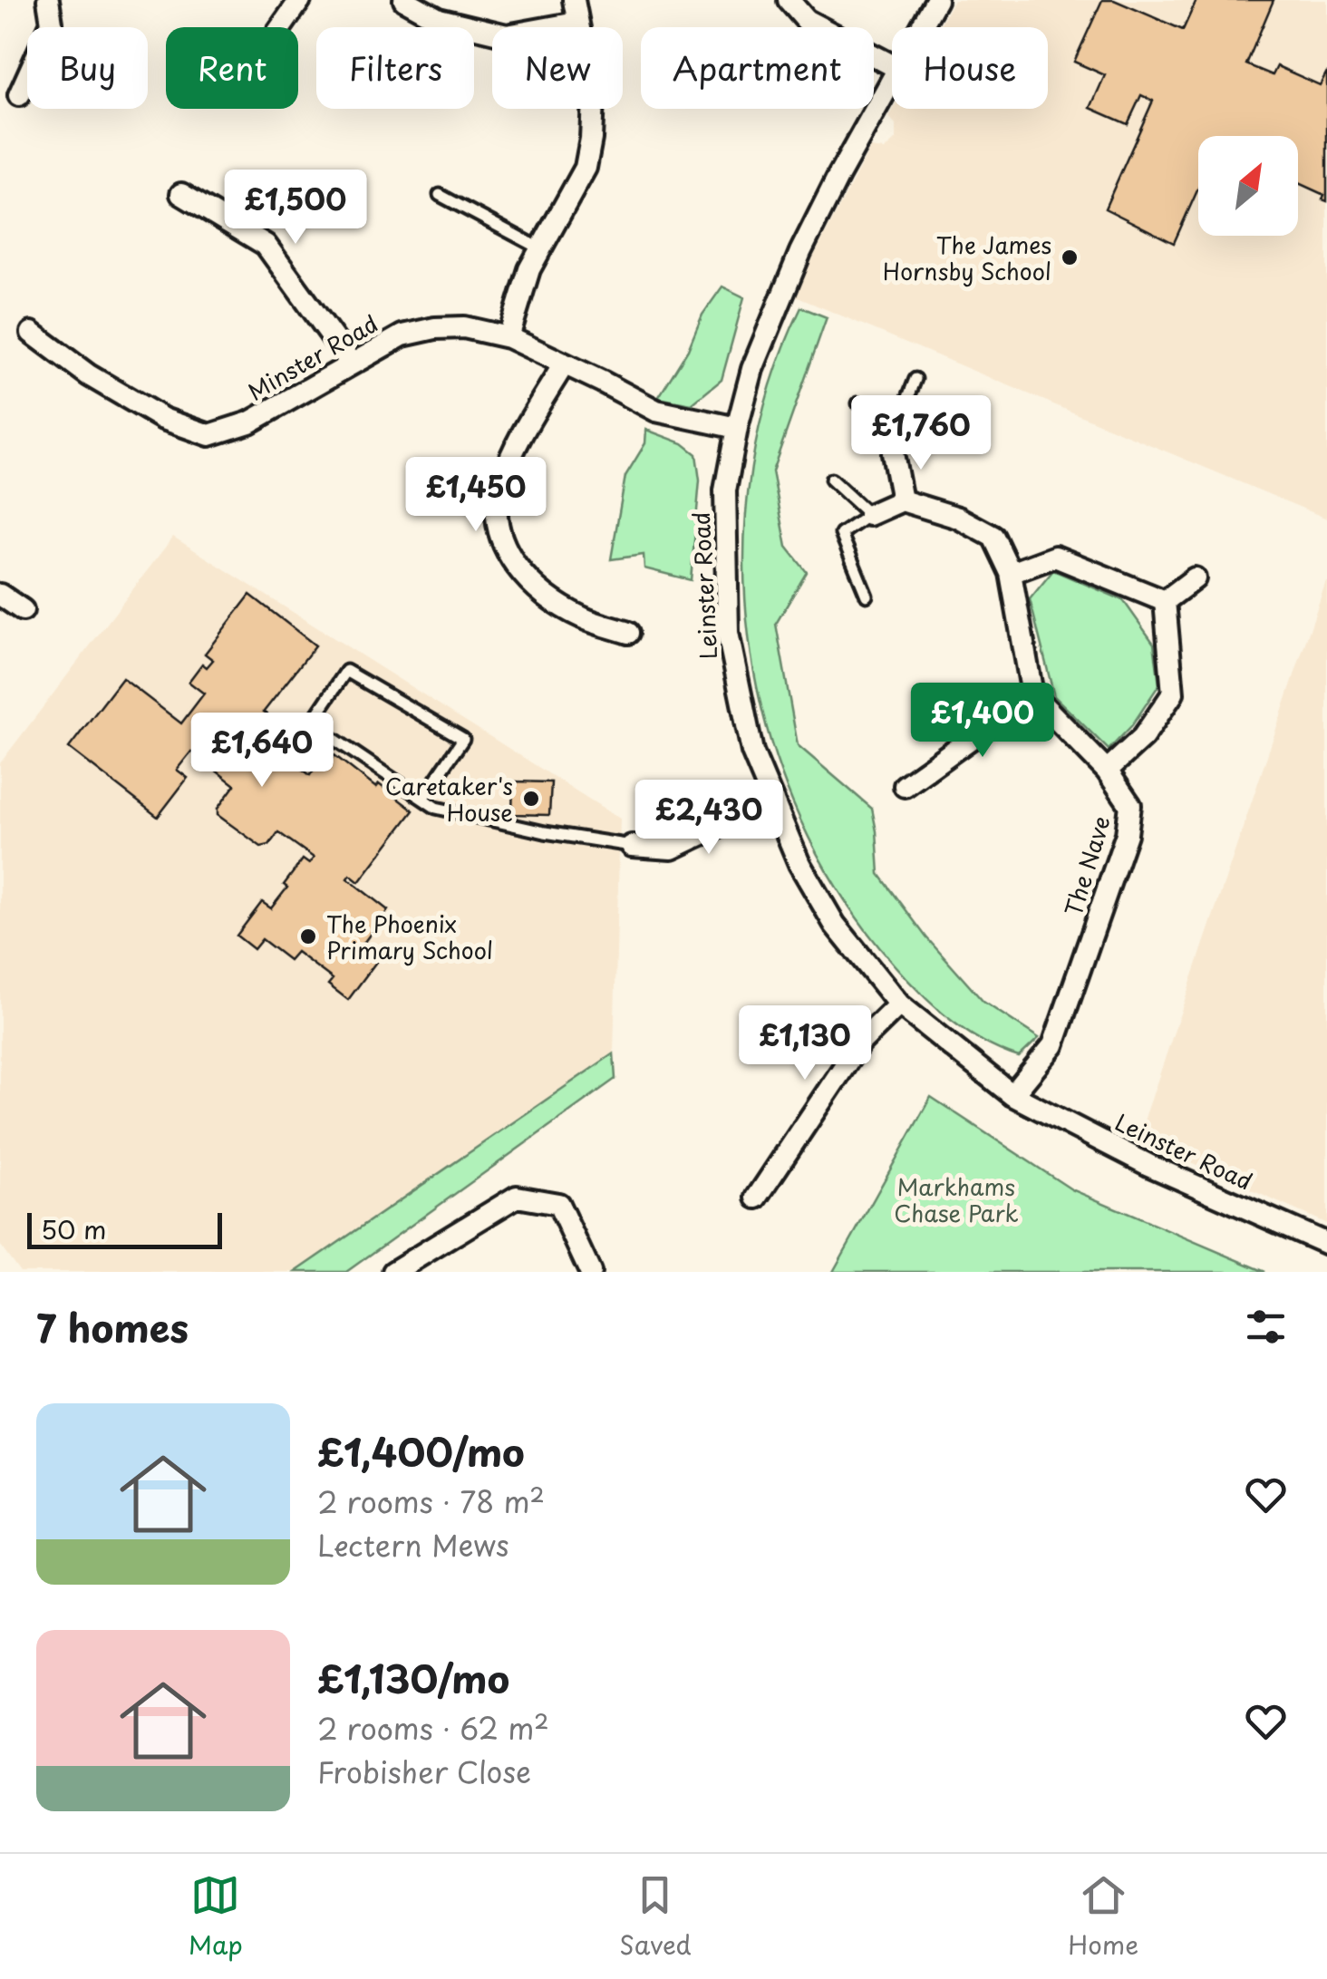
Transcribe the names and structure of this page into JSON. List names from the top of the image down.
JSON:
{
  "streets": {
    "street": ["Minster Road", "Leinster Road", "The Nave"]
  },
  "crossings": [
    ["Minster Road", "Leinster Road"],
    ["Leinster Road", "The Nave"]
  ],
  "parks": ["Markhams Chase Park"],
  "places": ["The James Hornsby School", "Caretaker's House", "The Phoenix Primary School"],
  "scale_bar": "50 m",
  "north": "top right",
  "page": {
    "chip": [
      "Buy",
      "Rent",
      "Filters",
      "New",
      "Apartment",
      "House"
    ],
    "price": [
      "£1,500",
      "£1,760",
      "£1,450",
      "£1,400",
      "£1,640",
      "£2,430",
      "£1,130"
    ],
    "scale": "50 m",
    "heading": "7 homes",
    "list": [
      {
        "name": "£1,400/mo",
        "note": "2 rooms · 78 m² · Lectern Mews"
      },
      {
        "name": "£1,130/mo",
        "note": "2 rooms · 62 m² · Frobisher Close"
      }
    ],
    "tabs": ["Map", "Saved", "Home"]
  }
}
